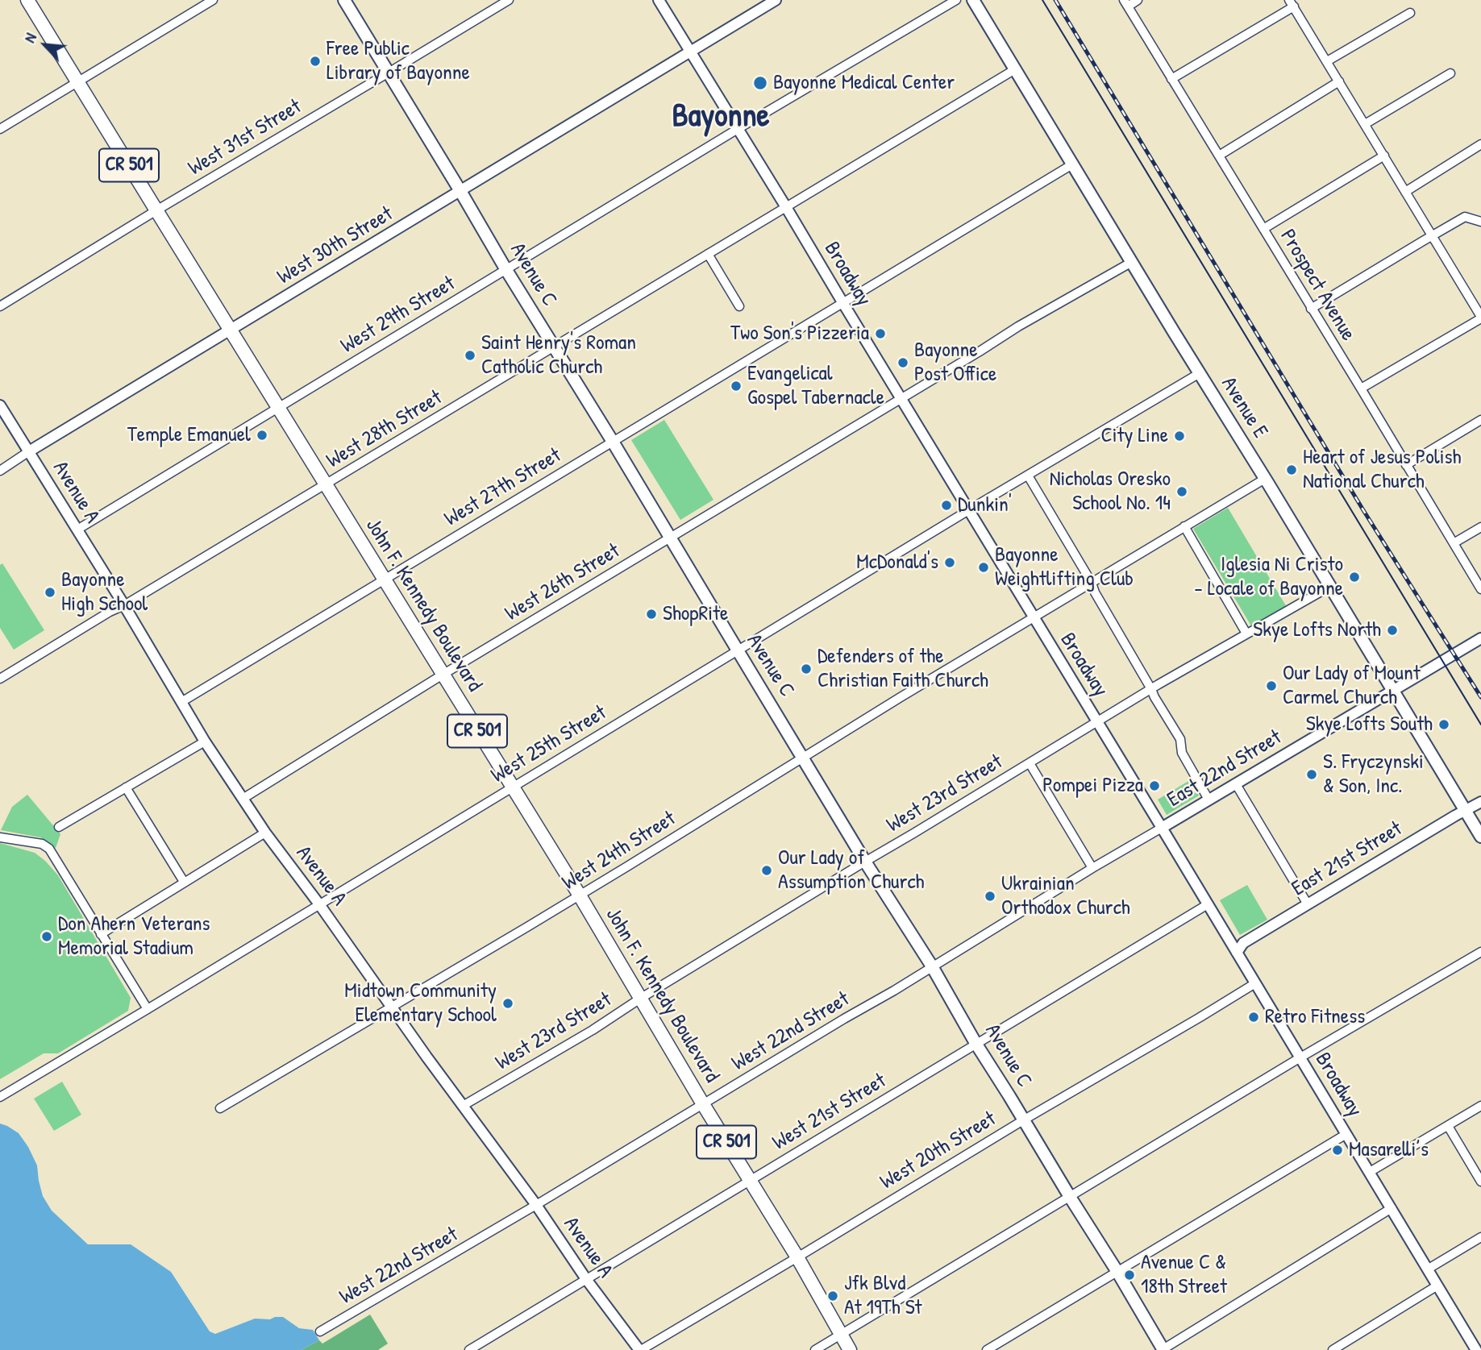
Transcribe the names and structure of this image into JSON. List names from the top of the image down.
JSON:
{
  "streets": {
    "main road": [
      "CR 501",
      "Avenue C",
      "Avenue E",
      "John F. Kennedy Boulevard"
    ],
    "street": [
      "West 31st Street",
      "West 30th Street",
      "Broadway",
      "Prospect Avenue",
      "West 29th Street",
      "West 28th Street",
      "West 27th Street",
      "Avenue A",
      "West 26th Street",
      "West 25th Street",
      "East 22nd Street",
      "West 23rd Street",
      "West 24th Street",
      "East 21st Street",
      "West 22nd Street",
      "West 21st Street",
      "West 20th Street"
    ]
  },
  "crossings": [
    ["West 31st Street", "Avenue C"],
    ["West 31st Street", "John F. Kennedy Boulevard"],
    ["West 30th Street", "Broadway"],
    ["West 30th Street", "Avenue C"],
    ["West 30th Street", "Avenue A"],
    ["West 30th Street", "John F. Kennedy Boulevard"],
    ["Broadway", "West 29th Street"],
    ["Broadway", "West 28th Street"],
    ["Broadway", "West 27th Street"],
    ["Broadway", "West 26th Street"],
    ["Broadway", "West 25th Street"],
    ["Broadway", "East 22nd Street"],
    ["Broadway", "West 23rd Street"],
    ["Broadway", "West 24th Street"],
    ["Broadway", "East 21st Street"],
    ["Broadway", "West 22nd Street"],
    ["Broadway", "West 21st Street"],
    ["Broadway", "West 20th Street"],
    ["Avenue C", "West 29th Street"],
    ["Avenue C", "West 28th Street"],
    ["Avenue C", "West 27th Street"],
    ["Avenue C", "West 26th Street"],
    ["Avenue C", "West 25th Street"],
    ["Avenue C", "West 23rd Street"],
    ["Avenue C", "West 24th Street"],
    ["Avenue C", "West 22nd Street"],
    ["Avenue C", "West 21st Street"],
    ["Avenue C", "West 20th Street"],
    ["West 29th Street", "Avenue A"],
    ["West 29th Street", "John F. Kennedy Boulevard"],
    ["Avenue E", "West 28th Street"],
    ["Avenue E", "West 27th Street"],
    ["Avenue E", "West 26th Street"],
    ["Avenue E", "West 25th Street"],
    ["Avenue E", "East 22nd Street"],
    ["Avenue E", "West 23rd Street"],
    ["Avenue E", "West 24th Street"],
    ["Avenue E", "East 21st Street"],
    ["West 28th Street", "Avenue A"],
    ["West 28th Street", "John F. Kennedy Boulevard"],
    ["West 27th Street", "Avenue A"],
    ["West 27th Street", "John F. Kennedy Boulevard"],
    ["Avenue A", "West 26th Street"],
    ["Avenue A", "West 25th Street"],
    ["Avenue A", "West 23rd Street"],
    ["Avenue A", "West 24th Street"],
    ["Avenue A", "West 22nd Street"],
    ["Avenue A", "West 21st Street"],
    ["Avenue A", "West 20th Street"],
    ["West 26th Street", "John F. Kennedy Boulevard"],
    ["John F. Kennedy Boulevard", "West 25th Street"],
    ["John F. Kennedy Boulevard", "West 23rd Street"],
    ["John F. Kennedy Boulevard", "West 24th Street"],
    ["John F. Kennedy Boulevard", "West 22nd Street"],
    ["John F. Kennedy Boulevard", "West 21st Street"],
    ["John F. Kennedy Boulevard", "West 20th Street"],
    ["East 22nd Street", "West 22nd Street"]
  ],
  "districts": ["Bayonne"],
  "places": [
    "Free Public Library of Bayonne",
    "Bayonne Medical Center",
    "Two Son's Pizzeria",
    "Saint Henry's Roman Catholic Church",
    "Bayonne Post Office",
    "Evangelical Gospel Tabernacle",
    "Temple Emanuel",
    "City Line",
    "Heart of Jesus Polish National Church",
    "Nicholas Oresko School No. 14",
    "Dunkin'",
    "McDonald's",
    "Bayonne Weightlifting Club",
    "Iglesia Ni Cristo - Locale of Bayonne",
    "Bayonne High School",
    "ShopRite",
    "Skye Lofts North",
    "Defenders of the Christian Faith Church",
    "Our Lady of Mount Carmel Church",
    "Skye Lofts South",
    "S. Fryczynski & Son, Inc.",
    "Pompei Pizza",
    "Our Lady of Assumption Church",
    "Ukrainian Orthodox Church",
    "Don Ahern Veterans Memorial Stadium",
    "Midtown Community Elementary School",
    "Retro Fitness",
    "Masarelli’s",
    "Avenue C & 18th Street",
    "Jfk Blvd At 19Th St"
  ],
  "north": "top left"
}
